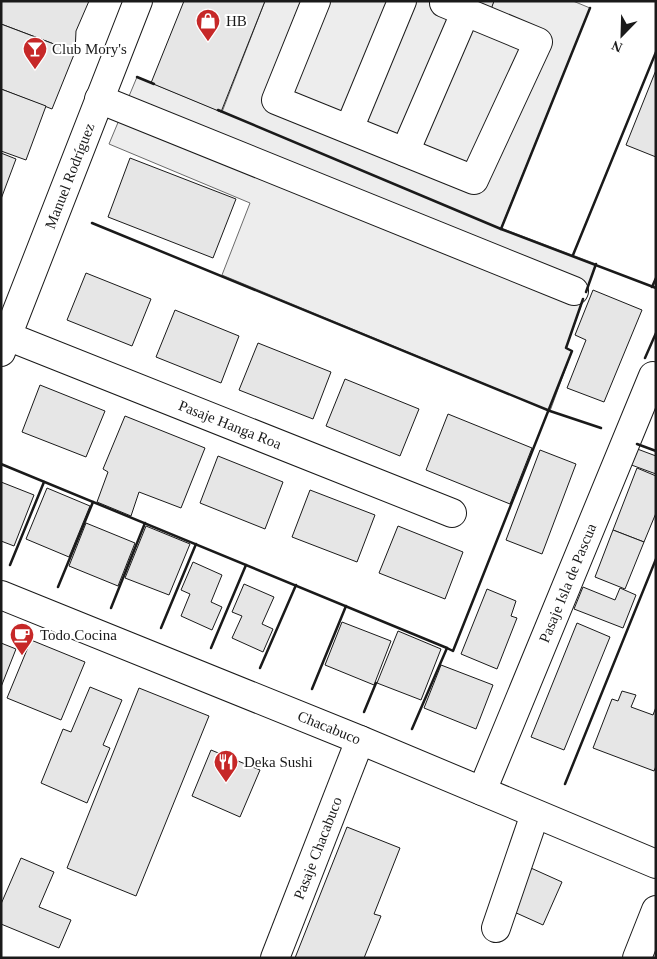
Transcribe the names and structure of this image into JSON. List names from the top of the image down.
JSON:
{
  "streets": {
    "street": [
      "Manuel Rodríguez",
      "Pasaje Hanga Roa",
      "Pasaje Isla de Pascua",
      "Chacabuco",
      "Pasaje Chacabuco"
    ]
  },
  "crossings": [
    ["Manuel Rodríguez", "Pasaje Hanga Roa"],
    ["Pasaje Isla de Pascua", "Chacabuco"],
    ["Chacabuco", "Pasaje Chacabuco"]
  ],
  "places": {
    "shop": ["HB"],
    "bar": ["Club Mory's"],
    "cafe": ["Todo Cocina"],
    "restaurant": ["Deka Sushi"]
  },
  "north": "bottom left"
}
